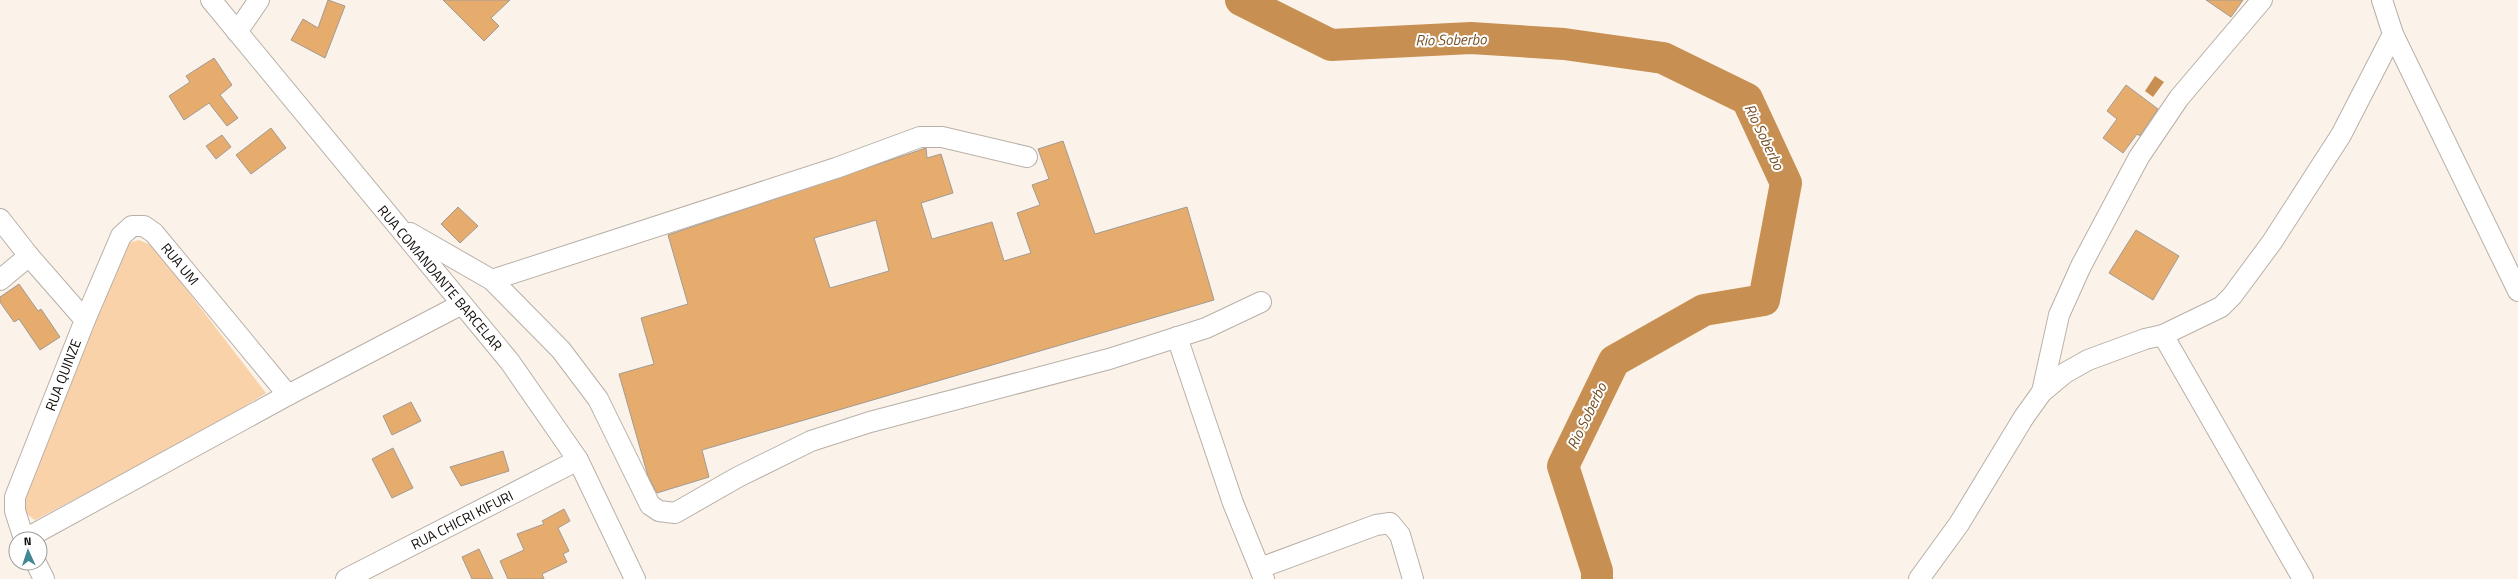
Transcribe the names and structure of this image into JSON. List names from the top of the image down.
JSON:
{
  "streets": {
    "street": [
      "RUA UM",
      "RUA COMANDANTE BARCELAR",
      "RUA QUINZE",
      "RUA CHICRI KIFURI"
    ]
  },
  "crossings": [
    ["RUA UM", "RUA QUINZE"],
    ["RUA COMANDANTE BARCELAR", "RUA CHICRI KIFURI"]
  ],
  "water": ["Rio Soberbo"],
  "north": "top"
}
